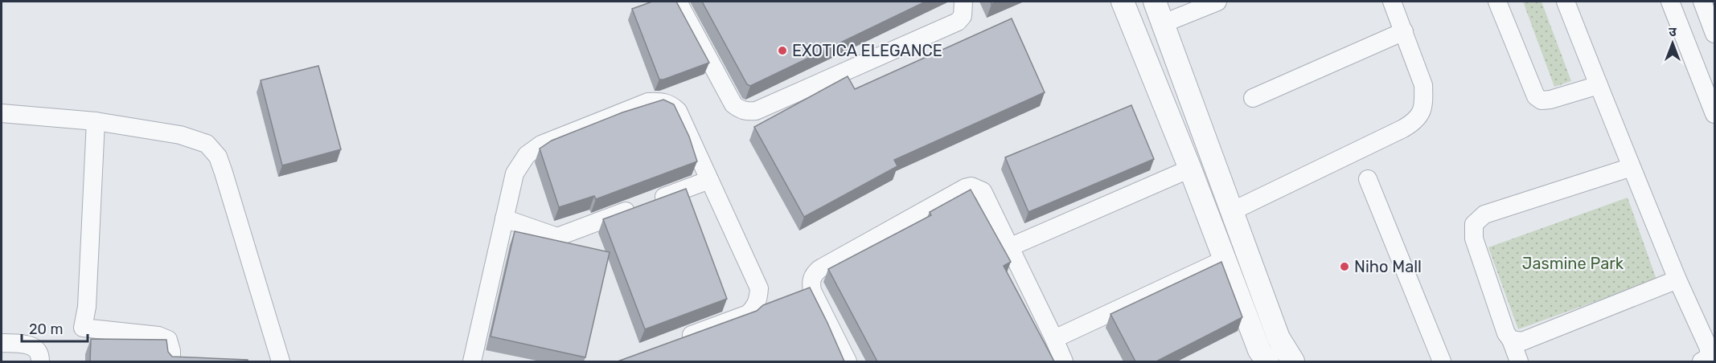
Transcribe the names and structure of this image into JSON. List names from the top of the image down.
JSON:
{
  "parks": ["Jasmine Park"],
  "places": ["EXOTICA ELEGANCE", "Niho Mall"],
  "scale_bar": "20 m",
  "north": "top"
}
